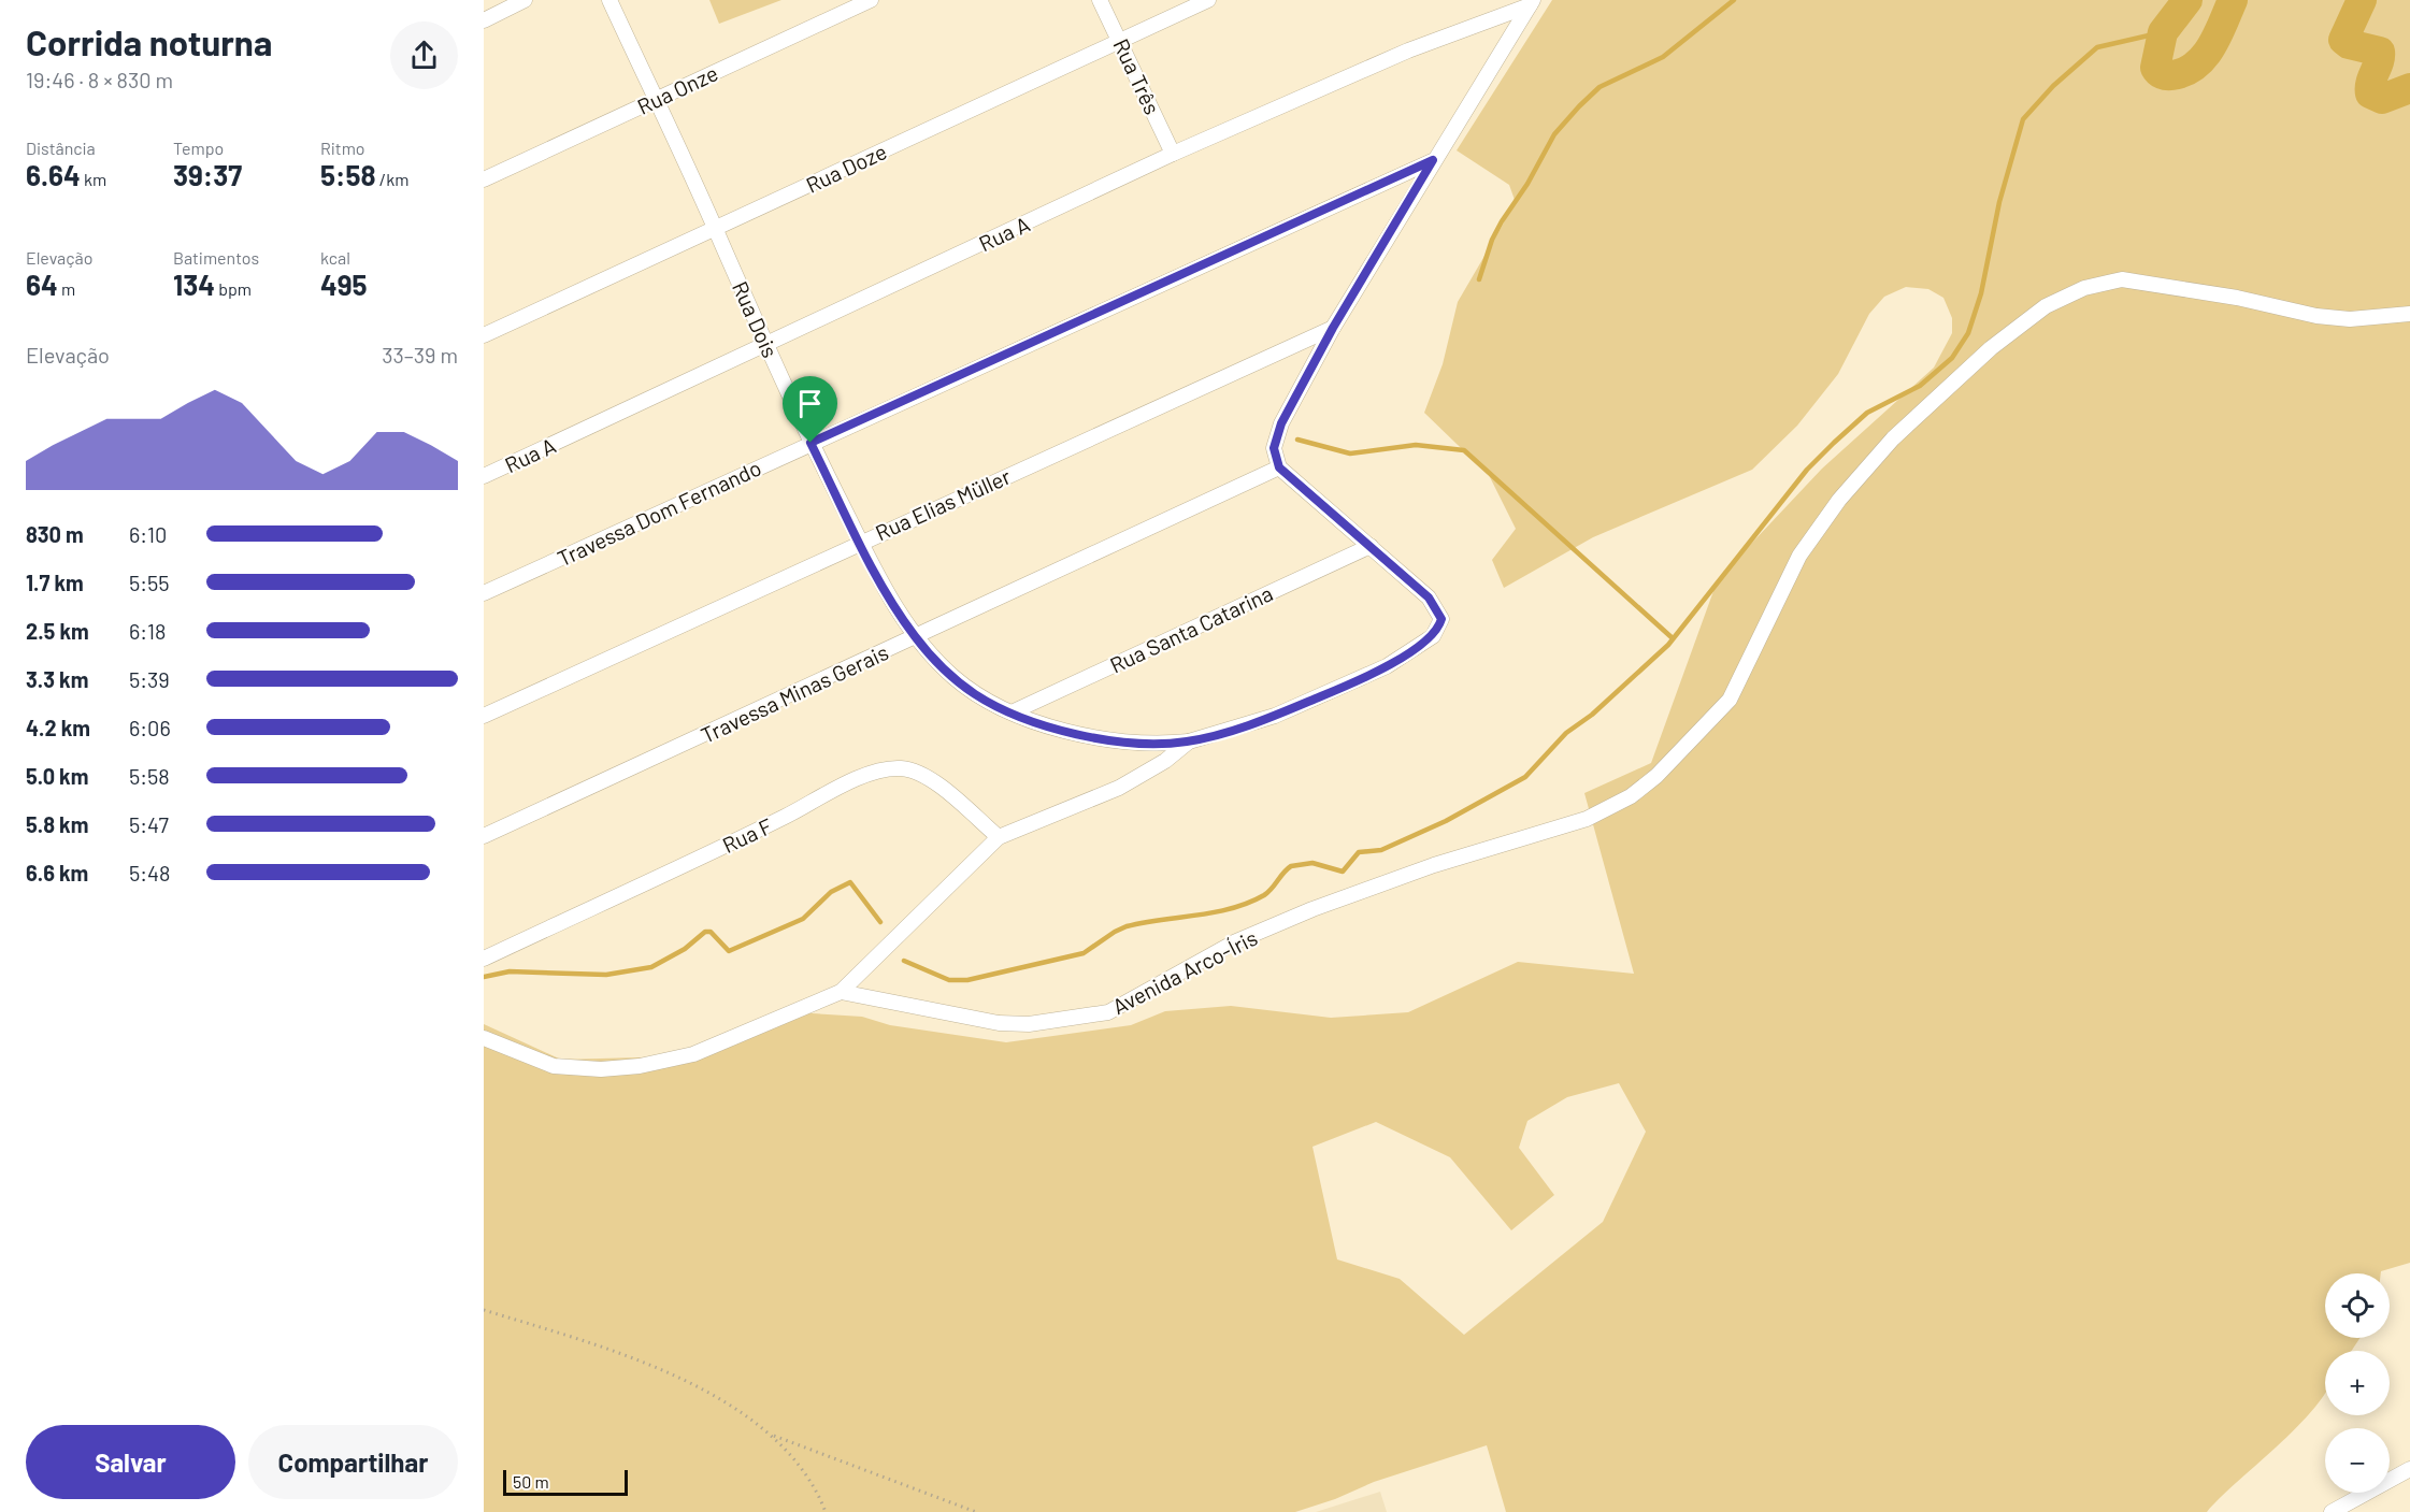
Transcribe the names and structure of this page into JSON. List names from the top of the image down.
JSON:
{
  "streets": {
    "street": [
      "Rua Três",
      "Rua Onze",
      "Rua Doze",
      "Rua A",
      "Rua Dois",
      "Rua Elias Müller",
      "Travessa Dom Fernando",
      "Rua Santa Catarina",
      "Travessa Minas Gerais",
      "Rua F",
      "Avenida Arco-Íris"
    ]
  },
  "crossings": [
    ["Rua Três", "Rua Doze"],
    ["Rua Três", "Rua A"],
    ["Rua Onze", "Rua Dois"],
    ["Rua Doze", "Rua Dois"],
    ["Rua A", "Rua Dois"],
    ["Rua Dois", "Rua Elias Müller"],
    ["Rua Dois", "Travessa Dom Fernando"],
    ["Rua Dois", "Rua Santa Catarina"],
    ["Rua Dois", "Travessa Minas Gerais"]
  ],
  "scale_bar": "50 m",
  "page": {
    "heading": ["Corrida noturna", "19:46 · 8 × 830 m"],
    "stats": [
      ["Distância", "6.64 km"],
      ["Tempo", "39:37"],
      ["Ritmo", "5:58 /km"],
      ["Elevação", "64 m"],
      ["Batimentos", "134 bpm"],
      ["kcal", "495"]
    ],
    "chart": ["Elevação", "33–39 m"],
    "list": [
      {
        "name": "830 m",
        "note": "6:10"
      },
      {
        "name": "1.7 km",
        "note": "5:55"
      },
      {
        "name": "2.5 km",
        "note": "6:18"
      },
      {
        "name": "3.3 km",
        "note": "5:39"
      },
      {
        "name": "4.2 km",
        "note": "6:06"
      },
      {
        "name": "5.0 km",
        "note": "5:58"
      },
      {
        "name": "5.8 km",
        "note": "5:47"
      },
      {
        "name": "6.6 km",
        "note": "5:48"
      }
    ],
    "map_buttons": ["+", "−"],
    "buttons": ["Salvar", "Compartilhar"],
    "scale": "50 m"
  }
}
